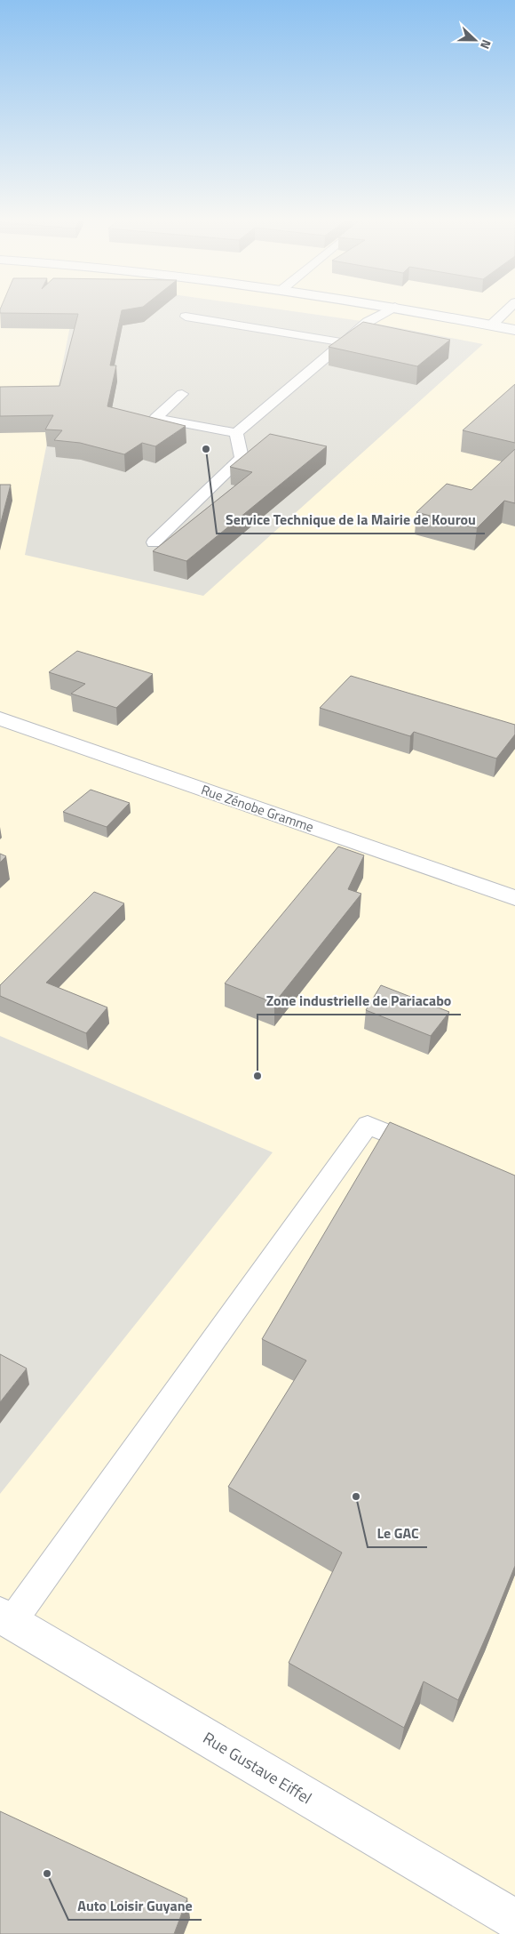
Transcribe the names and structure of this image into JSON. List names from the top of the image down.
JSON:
{
  "streets": {
    "main road": ["Rue Zénobe Gramme", "Rue Gustave Eiffel"]
  },
  "places": [
    "Service Technique de la Mairie de Kourou",
    "Zone industrielle de Pariacabo",
    "Le GAC",
    "Auto Loisir Guyane"
  ],
  "north": "right"
}
